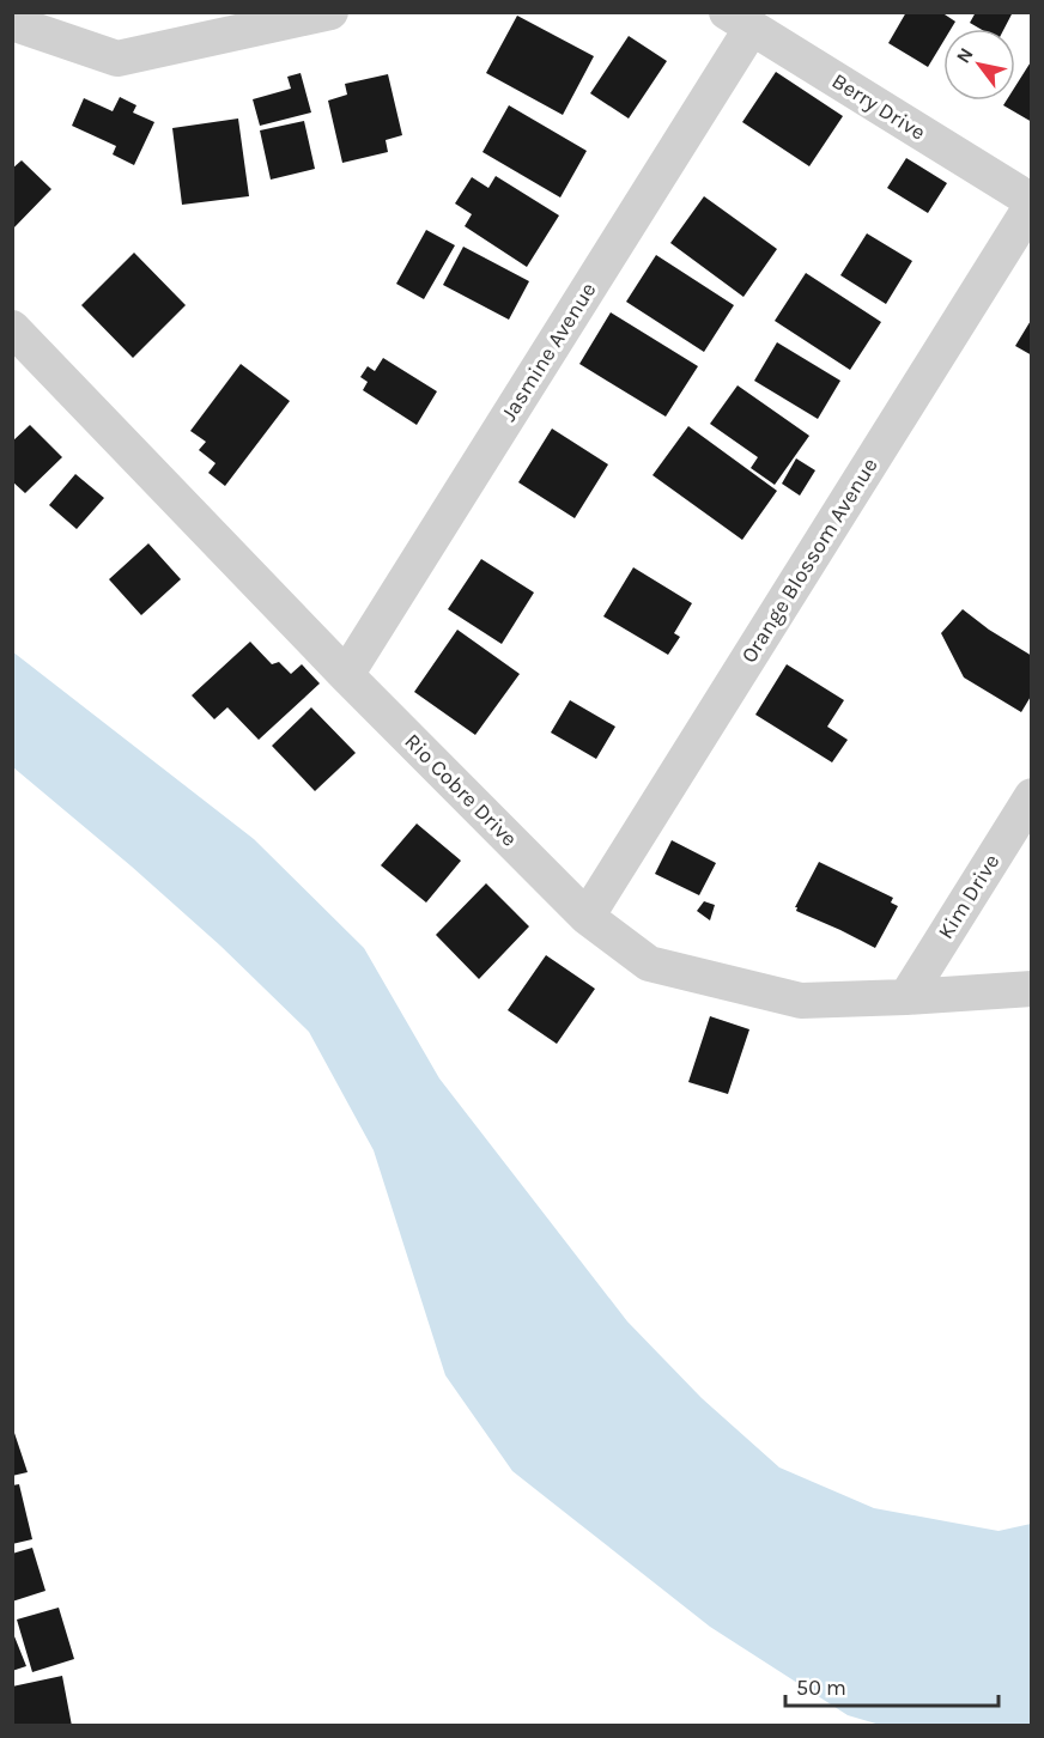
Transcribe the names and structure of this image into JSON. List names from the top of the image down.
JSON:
{
  "streets": {
    "street": [
      "Berry Drive",
      "Jasmine Avenue",
      "Orange Blossom Avenue",
      "Rio Cobre Drive",
      "Kim Drive"
    ]
  },
  "crossings": [
    ["Berry Drive", "Jasmine Avenue"],
    ["Berry Drive", "Orange Blossom Avenue"],
    ["Jasmine Avenue", "Rio Cobre Drive"],
    ["Orange Blossom Avenue", "Rio Cobre Drive"],
    ["Rio Cobre Drive", "Kim Drive"]
  ],
  "scale_bar": "50 m",
  "north": "top left"
}
